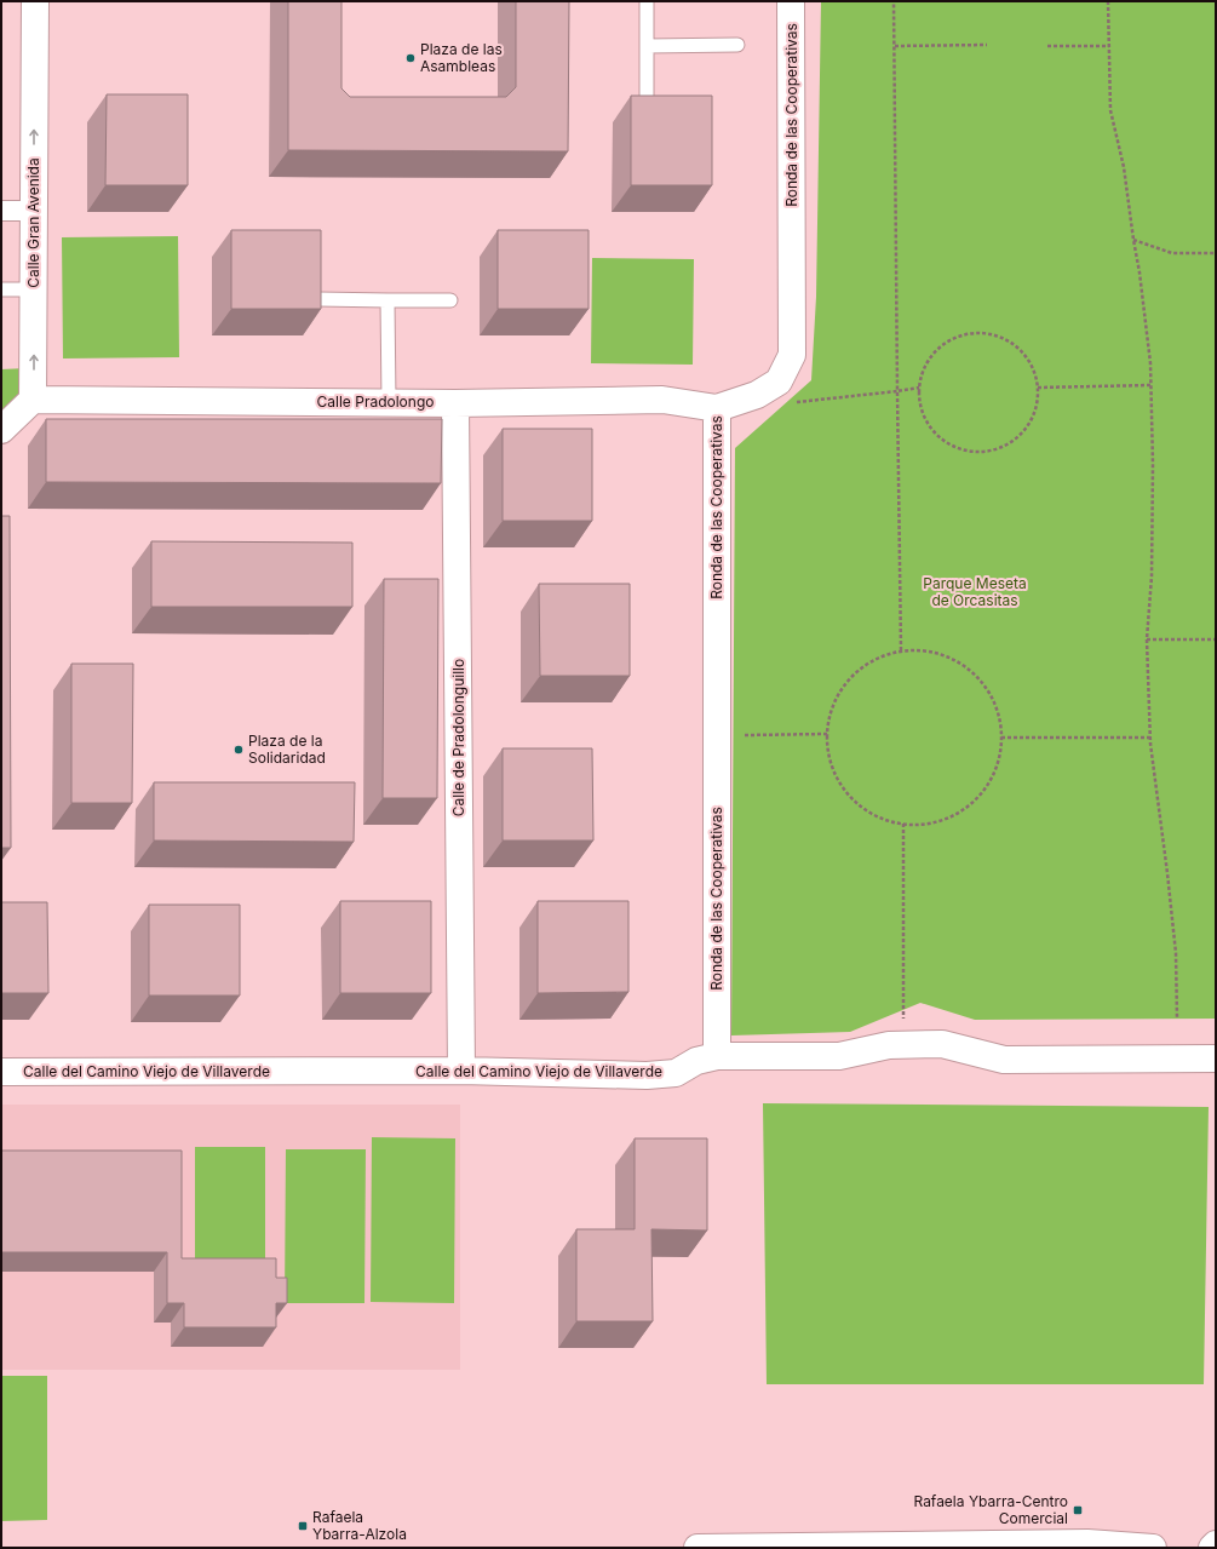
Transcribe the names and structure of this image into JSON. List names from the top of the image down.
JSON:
{
  "streets": {
    "street": [
      "Ronda de las Cooperativas",
      "Calle Gran Avenida",
      "Calle Pradolongo",
      "Calle de Pradolonguillo",
      "Calle del Camino Viejo de Villaverde"
    ]
  },
  "crossings": [
    ["Ronda de las Cooperativas", "Calle Pradolongo"],
    ["Ronda de las Cooperativas", "Calle del Camino Viejo de Villaverde"],
    ["Calle Gran Avenida", "Calle Pradolongo"],
    ["Calle Pradolongo", "Calle de Pradolonguillo"],
    ["Calle de Pradolonguillo", "Calle del Camino Viejo de Villaverde"]
  ],
  "one_way": ["Calle Gran Avenida"],
  "parks": ["Parque Meseta de Orcasitas"],
  "places": {
    "other": ["Plaza de las Asambleas", "Plaza de la Solidaridad"],
    "transit": ["Rafaela Ybarra-Centro Comercial", "Rafaela Ybarra-Alzola"]
  }
}
